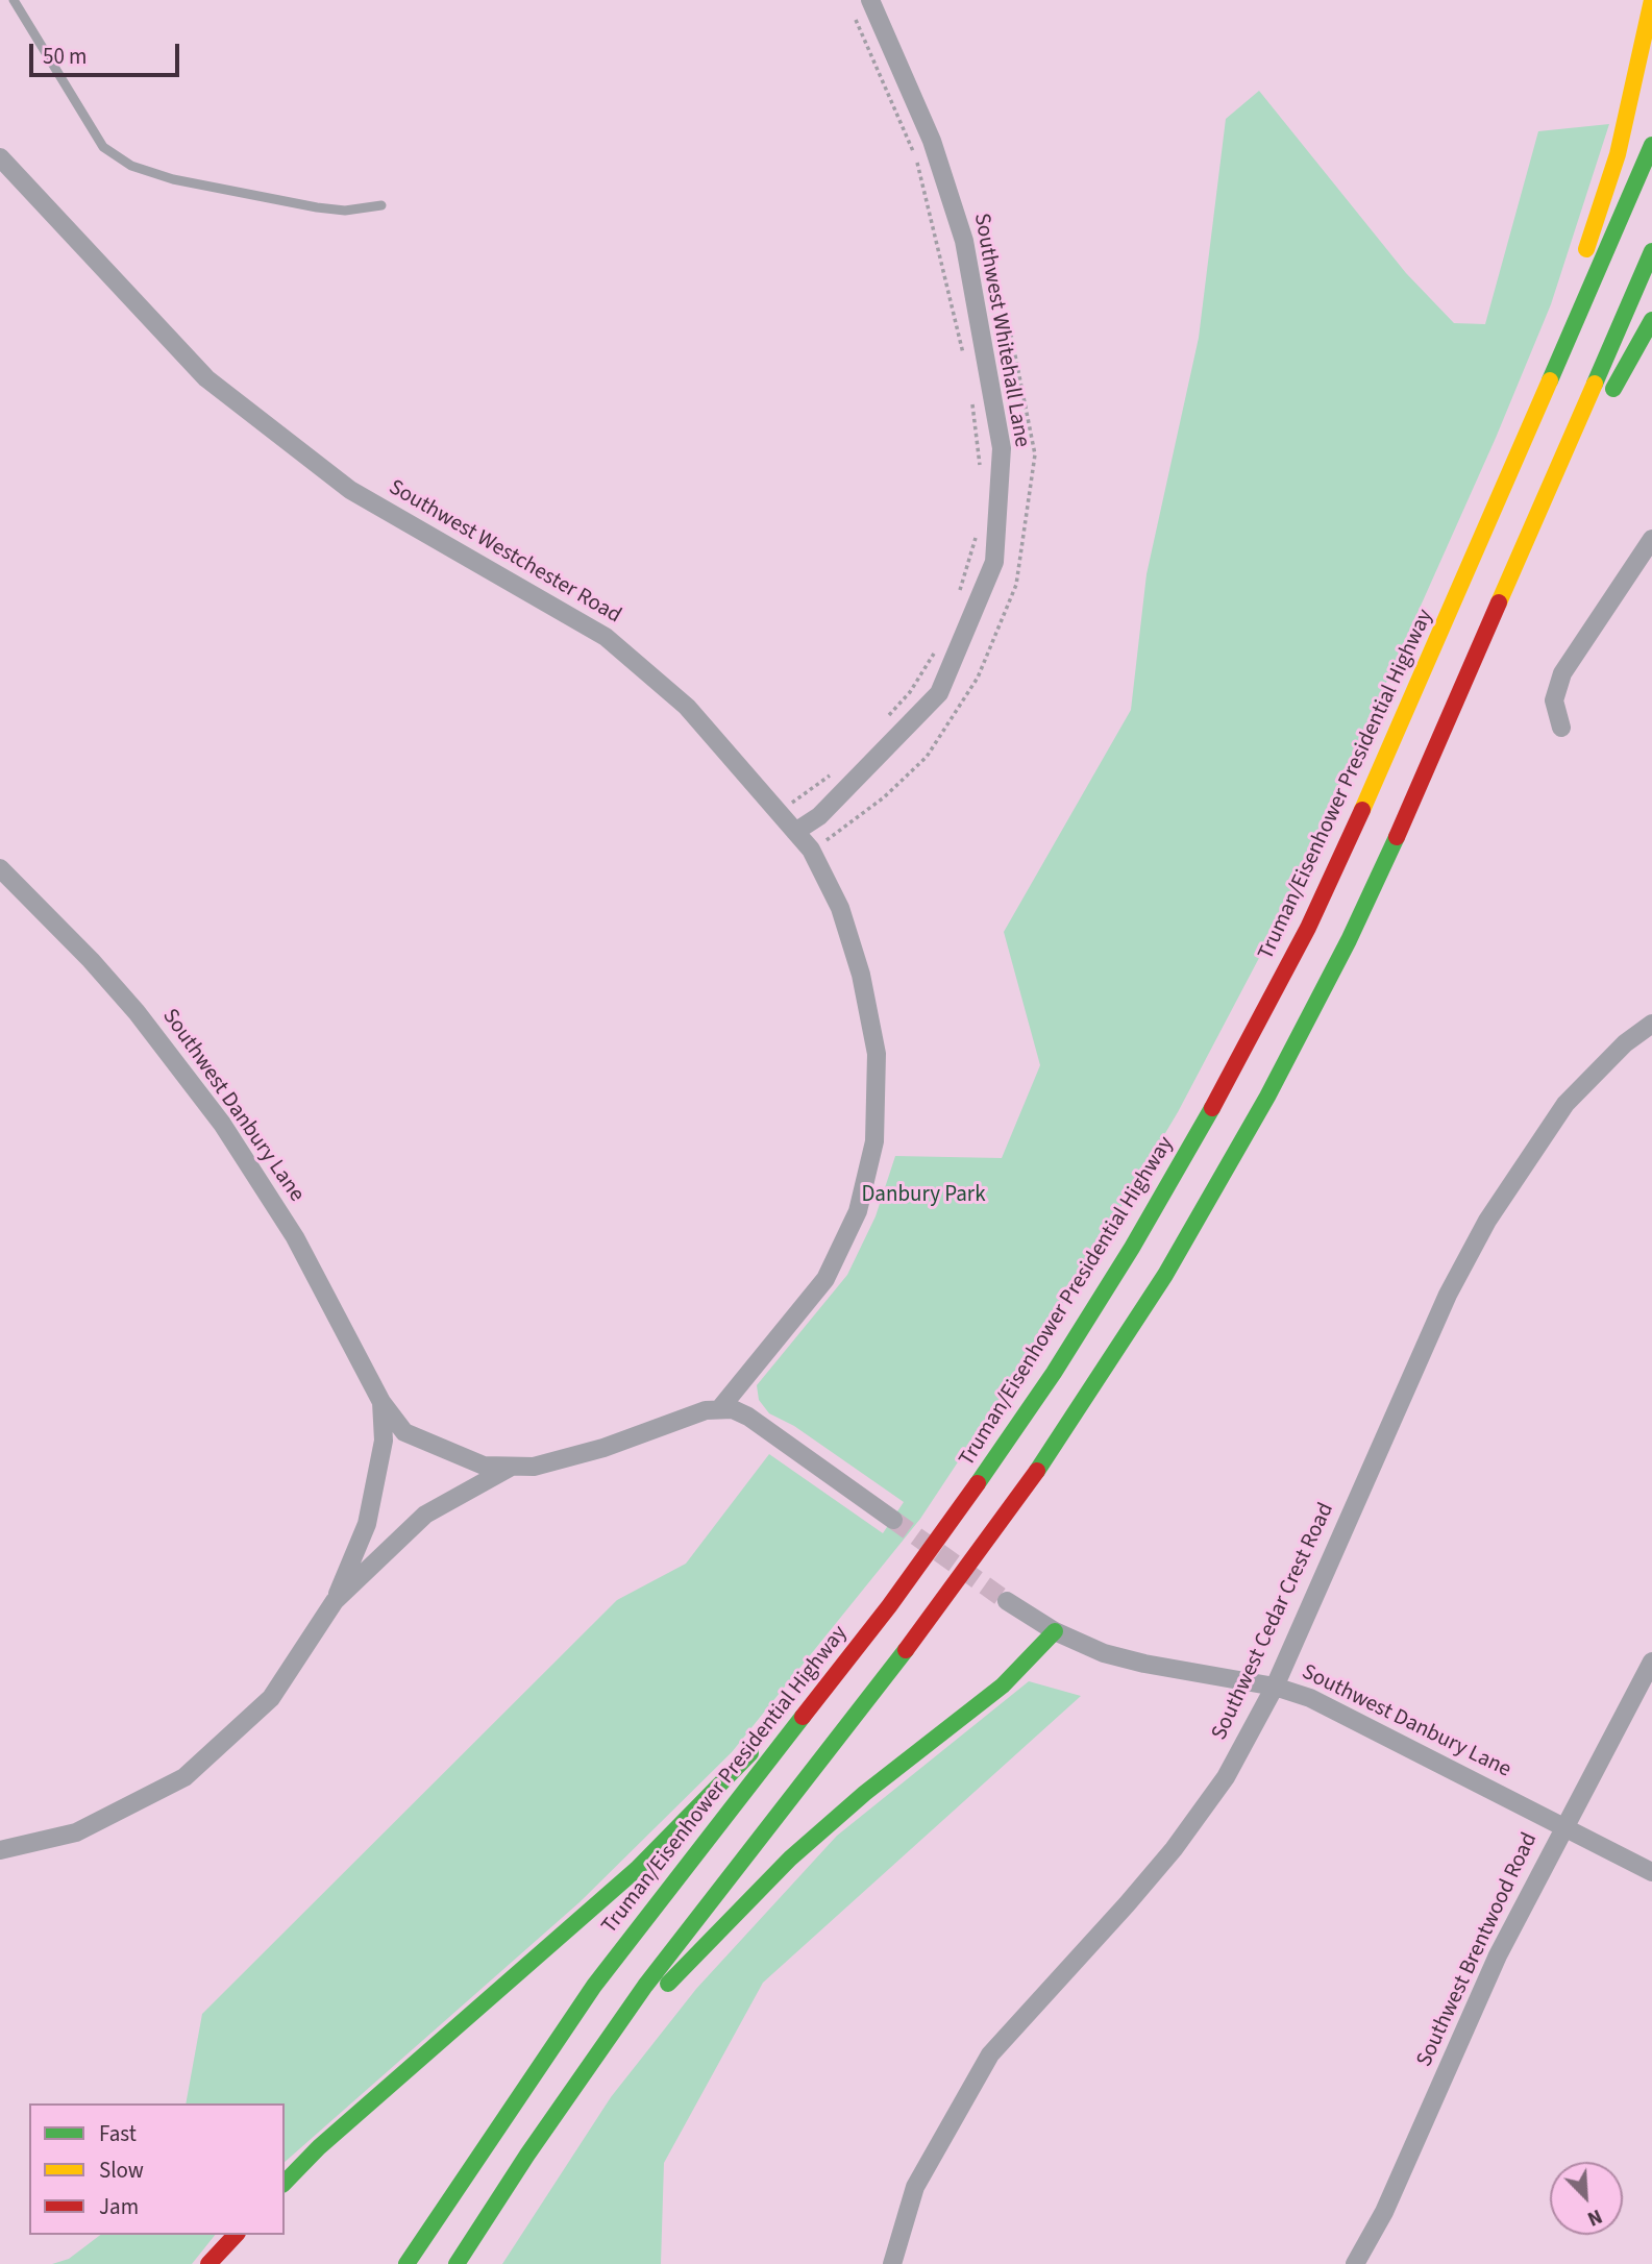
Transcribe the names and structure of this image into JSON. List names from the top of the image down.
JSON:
{
  "streets": {
    "highway": ["Truman/Eisenhower Presidential Highway"],
    "street": [
      "Southwest Whitehall Lane",
      "Southwest Westchester Road",
      "Southwest Danbury Lane",
      "Southwest Cedar Crest Road",
      "Southwest Brentwood Road"
    ]
  },
  "crossings": [
    ["Southwest Whitehall Lane", "Southwest Westchester Road"],
    ["Southwest Westchester Road", "Southwest Danbury Lane"],
    ["Southwest Danbury Lane", "Southwest Cedar Crest Road"],
    ["Southwest Danbury Lane", "Southwest Brentwood Road"]
  ],
  "parks": ["Danbury Park"],
  "legend": ["Fast", "Slow", "Jam"],
  "scale_bar": "50 m",
  "north": "bottom right"
}
